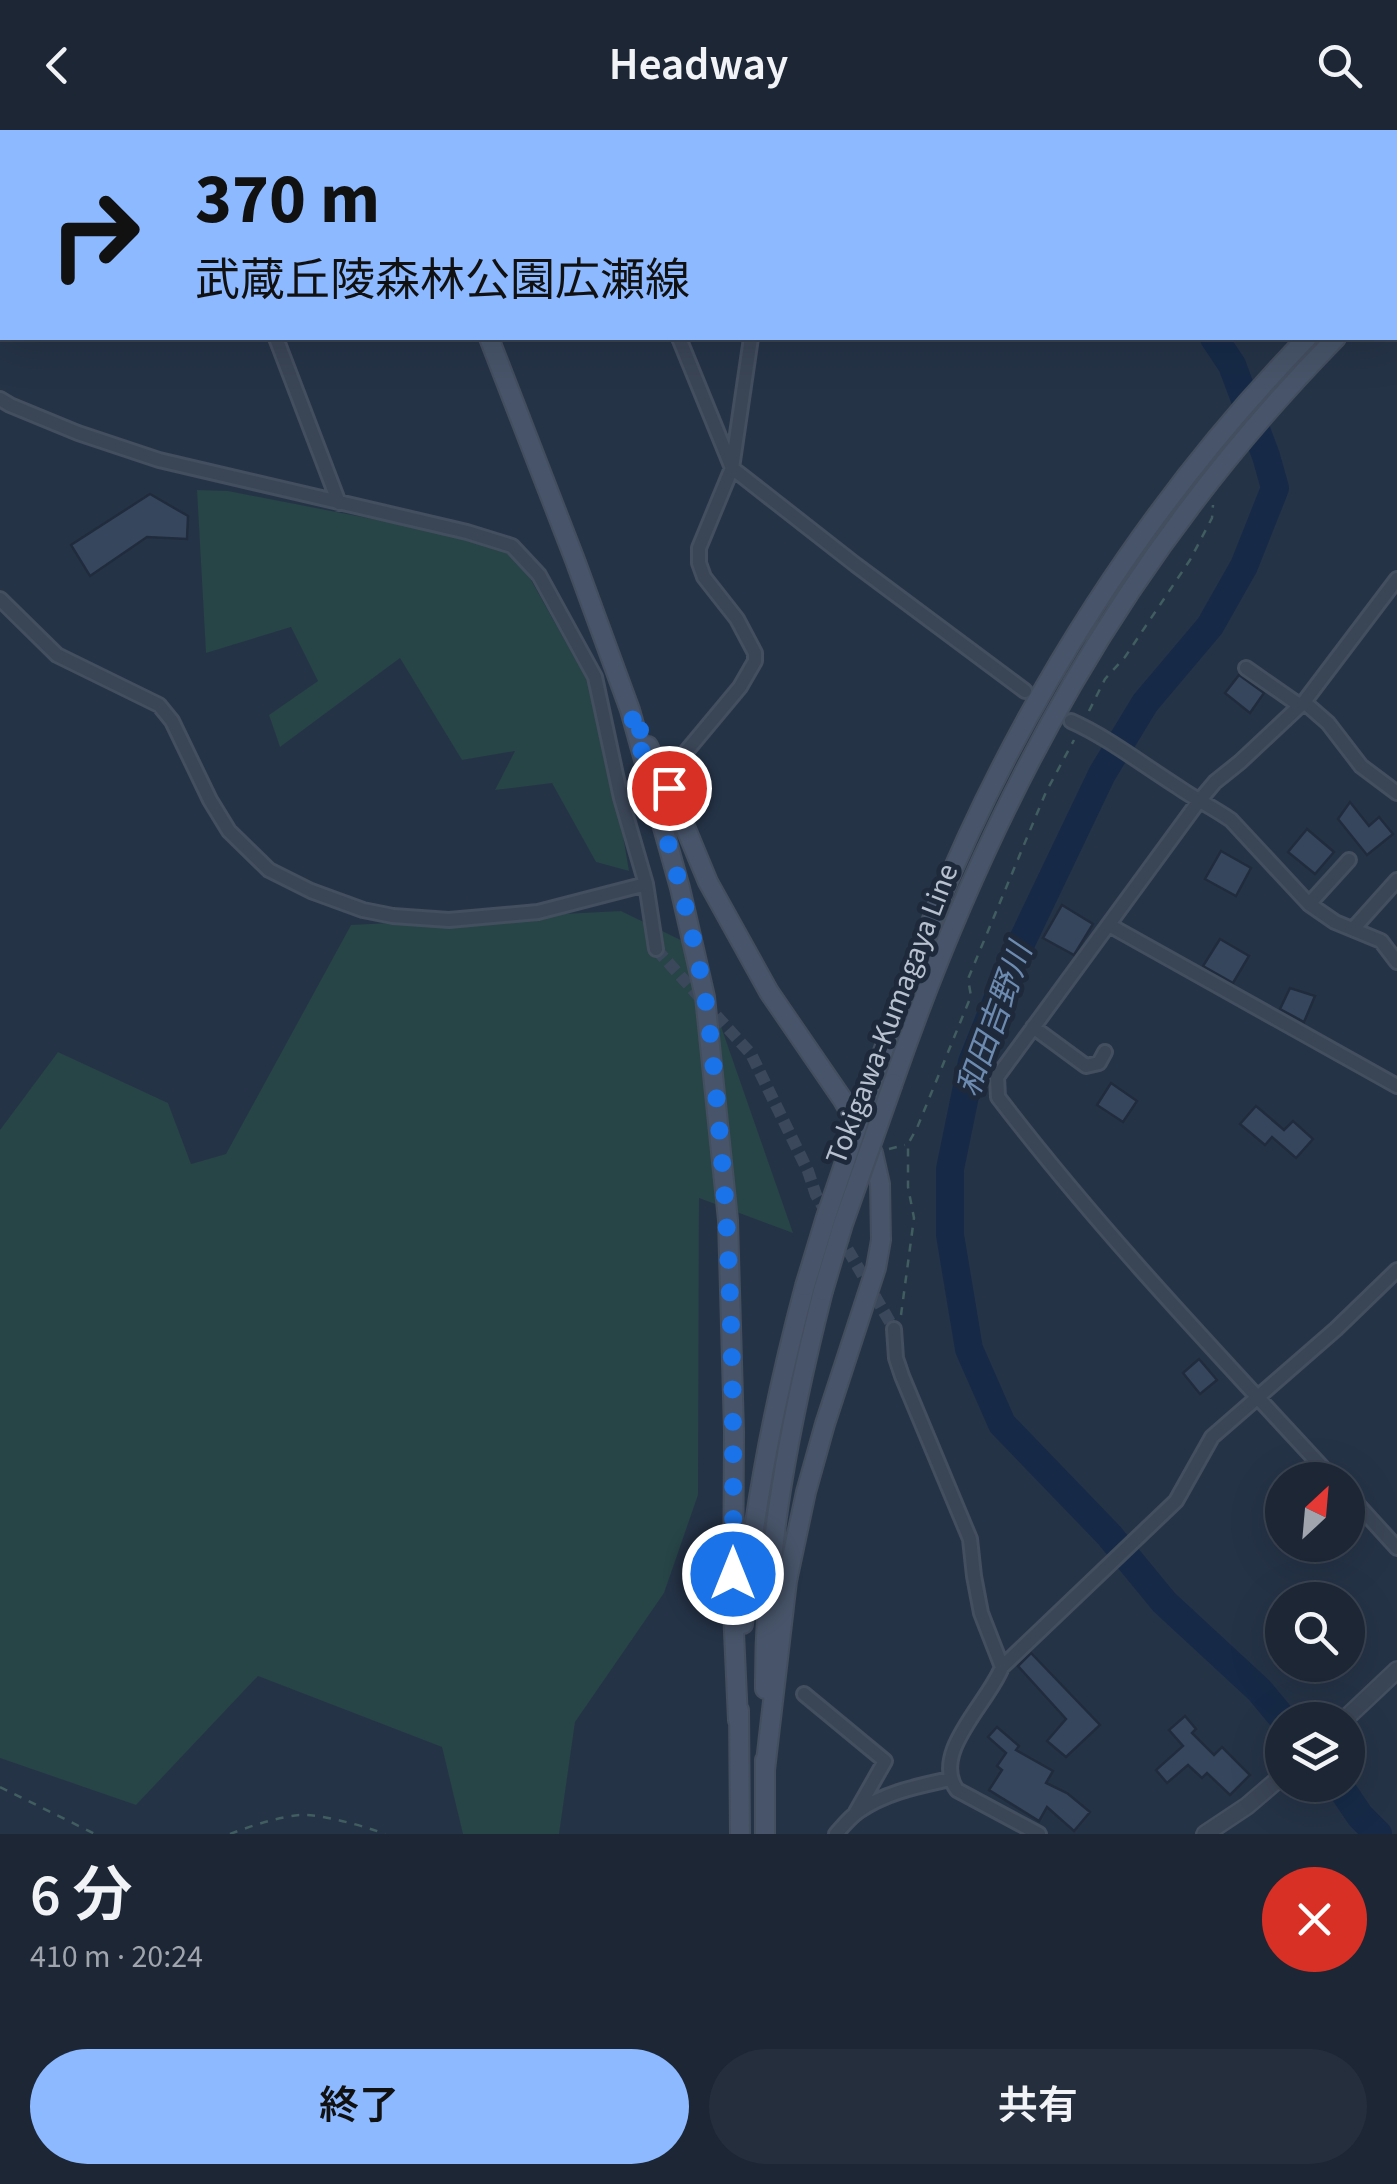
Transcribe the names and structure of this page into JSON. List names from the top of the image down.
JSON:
{
  "streets": {
    "main road": ["Tokigawa-Kumagaya Line"]
  },
  "water": ["和田吉野川"],
  "north": "top right",
  "page": {
    "header": "Headway",
    "turn": ["370 m", "武蔵丘陵森林公園広瀬線"],
    "heading": ["6 分", "410 m · 20:24"],
    "buttons": ["終了", "共有"]
  }
}
